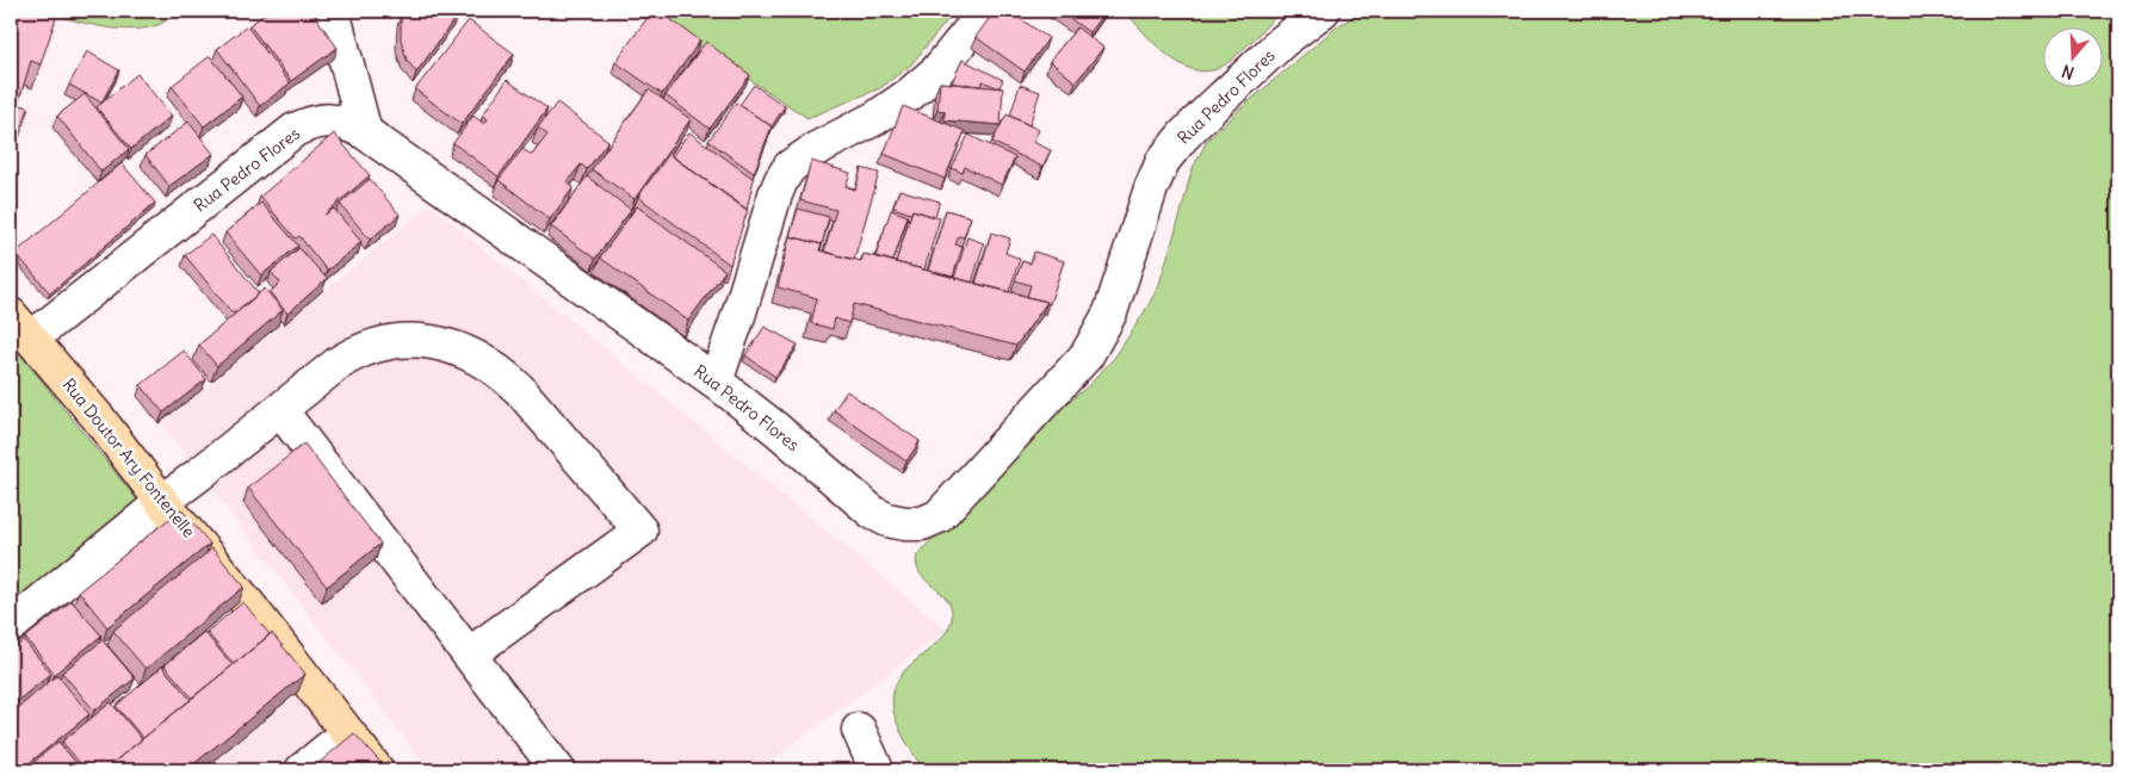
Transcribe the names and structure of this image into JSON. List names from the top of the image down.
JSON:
{
  "streets": {
    "main road": ["Rua Doutor Ary Fontenelle"],
    "street": ["Rua Pedro Flores"]
  },
  "crossings": [
    ["Rua Pedro Flores", "Rua Doutor Ary Fontenelle"]
  ],
  "north": "bottom"
}
